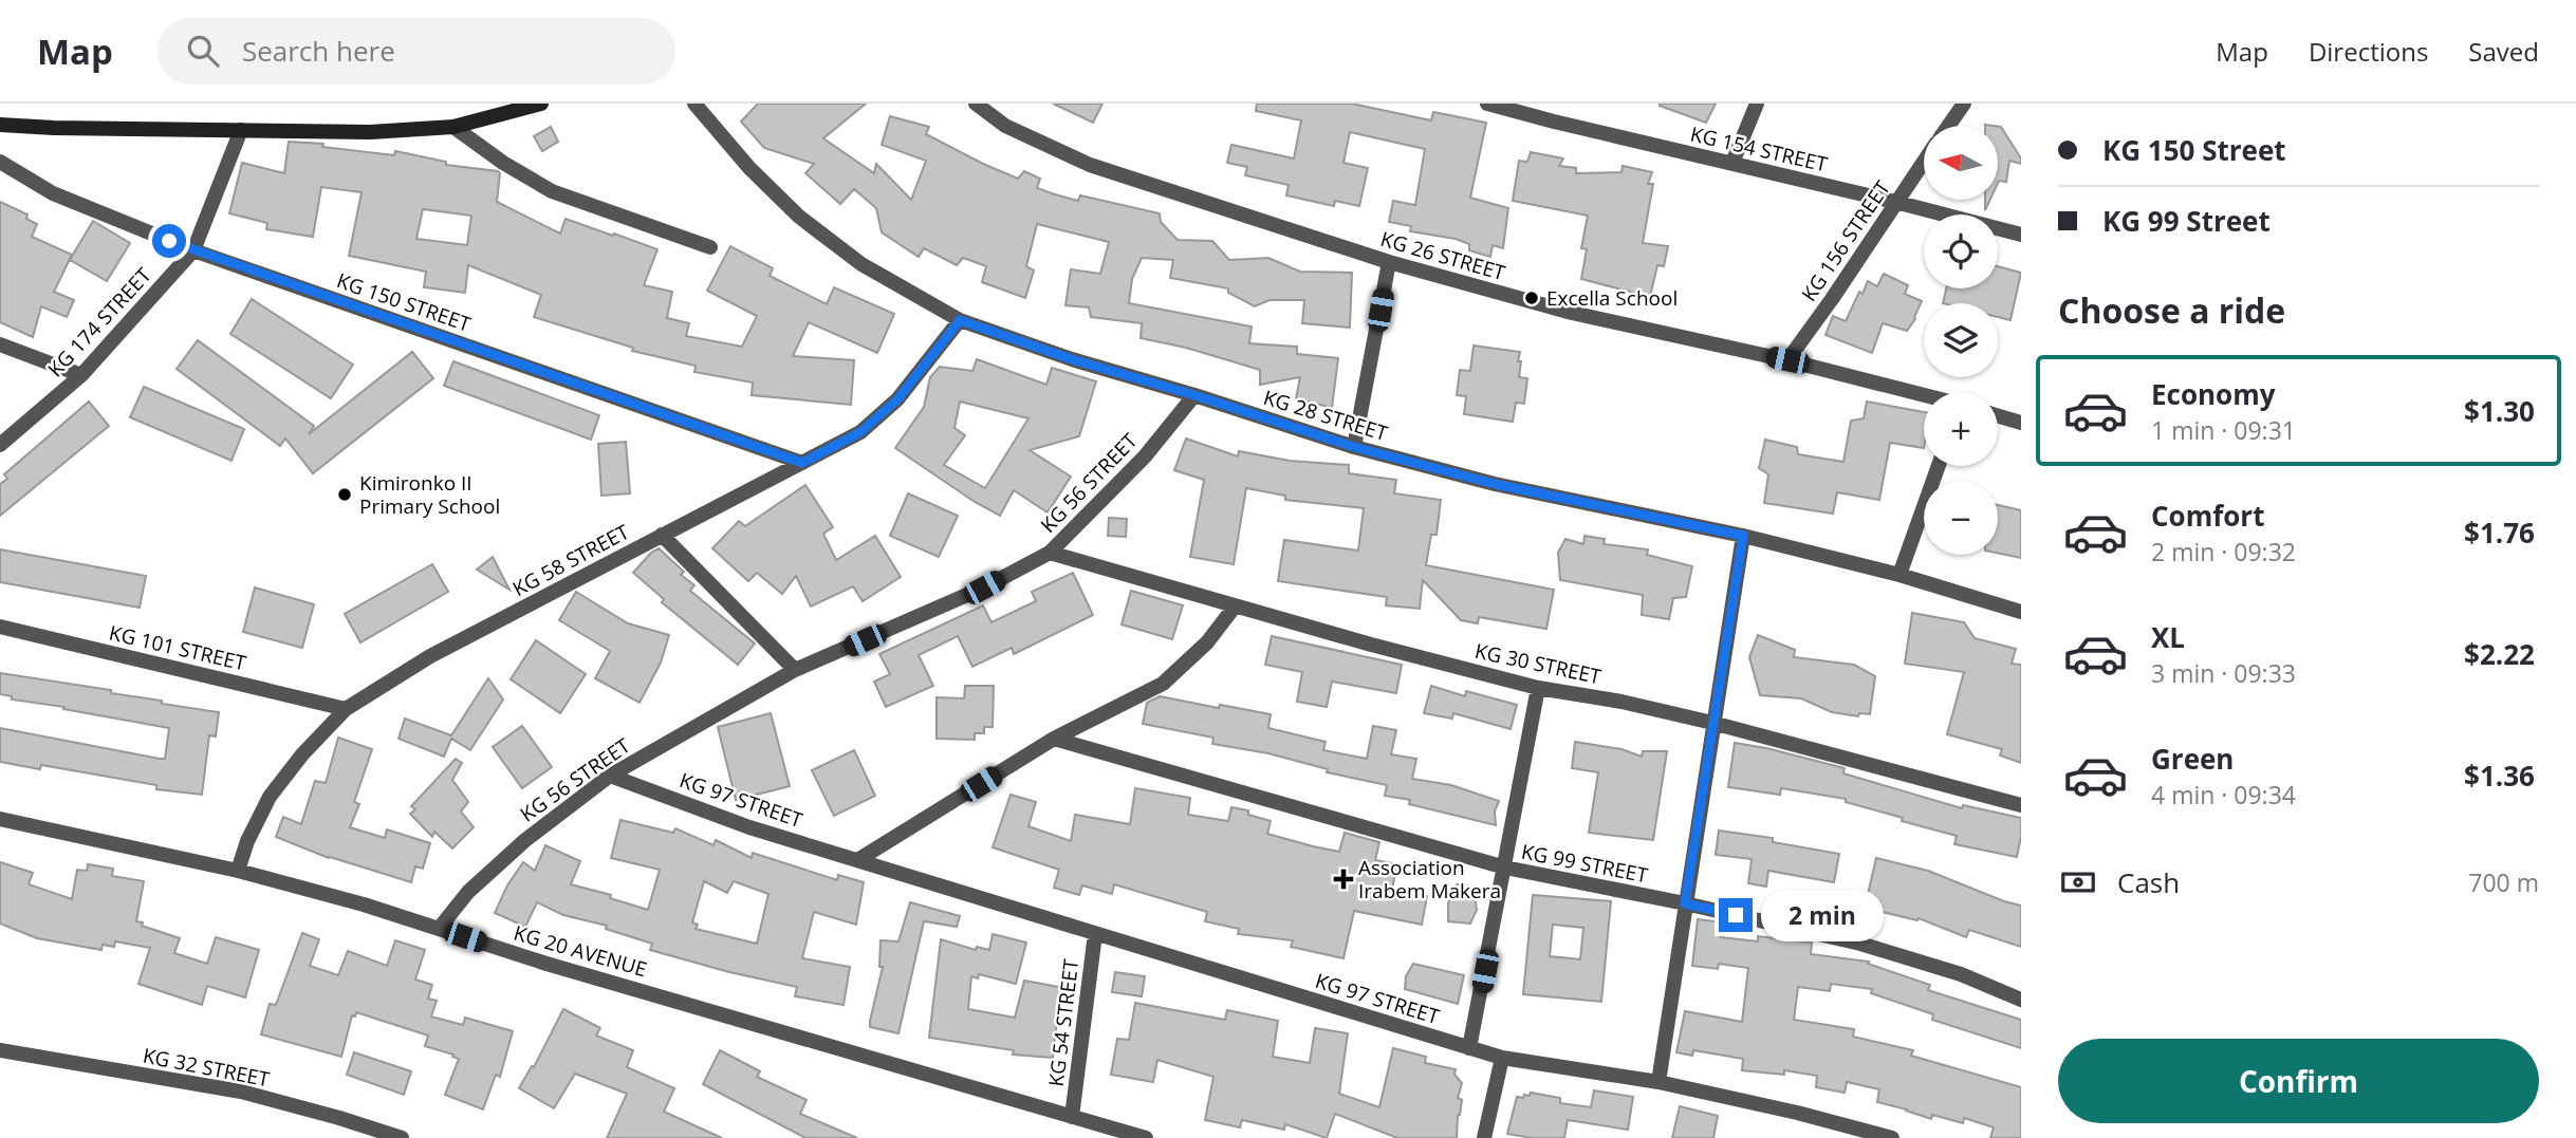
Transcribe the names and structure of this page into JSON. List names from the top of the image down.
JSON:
{
  "streets": {
    "street": [
      "KG 154 STREET",
      "KG 156 STREET",
      "KG 26 STREET",
      "KG 150 STREET",
      "KG 174 STREET",
      "KG 28 STREET",
      "KG 56 STREET",
      "KG 58 STREET",
      "KG 101 STREET",
      "KG 30 STREET",
      "KG 97 STREET",
      "KG 99 STREET",
      "KG 20 AVENUE",
      "KG 54 STREET",
      "KG 32 STREET"
    ]
  },
  "crossings": [
    ["KG 154 STREET", "KG 156 STREET"],
    ["KG 156 STREET", "KG 26 STREET"],
    ["KG 150 STREET", "KG 174 STREET"],
    ["KG 150 STREET", "KG 58 STREET"],
    ["KG 28 STREET", "KG 56 STREET"],
    ["KG 28 STREET", "KG 58 STREET"],
    ["KG 56 STREET", "KG 30 STREET"],
    ["KG 56 STREET", "KG 97 STREET"],
    ["KG 56 STREET", "KG 20 AVENUE"],
    ["KG 58 STREET", "KG 101 STREET"],
    ["KG 58 STREET", "KG 20 AVENUE"],
    ["KG 97 STREET", "KG 54 STREET"],
    ["KG 20 AVENUE", "KG 54 STREET"]
  ],
  "places": {
    "other": ["Excella School", "Kimironko II Primary School"],
    "health": ["Association Irabem Makera"]
  },
  "north": "left",
  "page": {
    "header": "Map",
    "search": "Search here",
    "nav": ["Map", "Directions", "Saved"],
    "banner": ["KG 150 Street", "KG 99 Street"],
    "map_buttons": ["+", "−"],
    "heading": "Choose a ride",
    "list": [
      {
        "name": "Economy",
        "note": "1 min · 09:31",
        "value": "$1.30"
      },
      {
        "name": "Comfort",
        "note": "2 min · 09:32",
        "value": "$1.76"
      },
      {
        "name": "XL",
        "note": "3 min · 09:33",
        "value": "$2.22"
      },
      {
        "name": "Green",
        "note": "4 min · 09:34",
        "value": "$1.36"
      }
    ],
    "pay": ["Cash", "700 m"],
    "bubble": "2 min",
    "buttons": "Confirm"
  }
}
